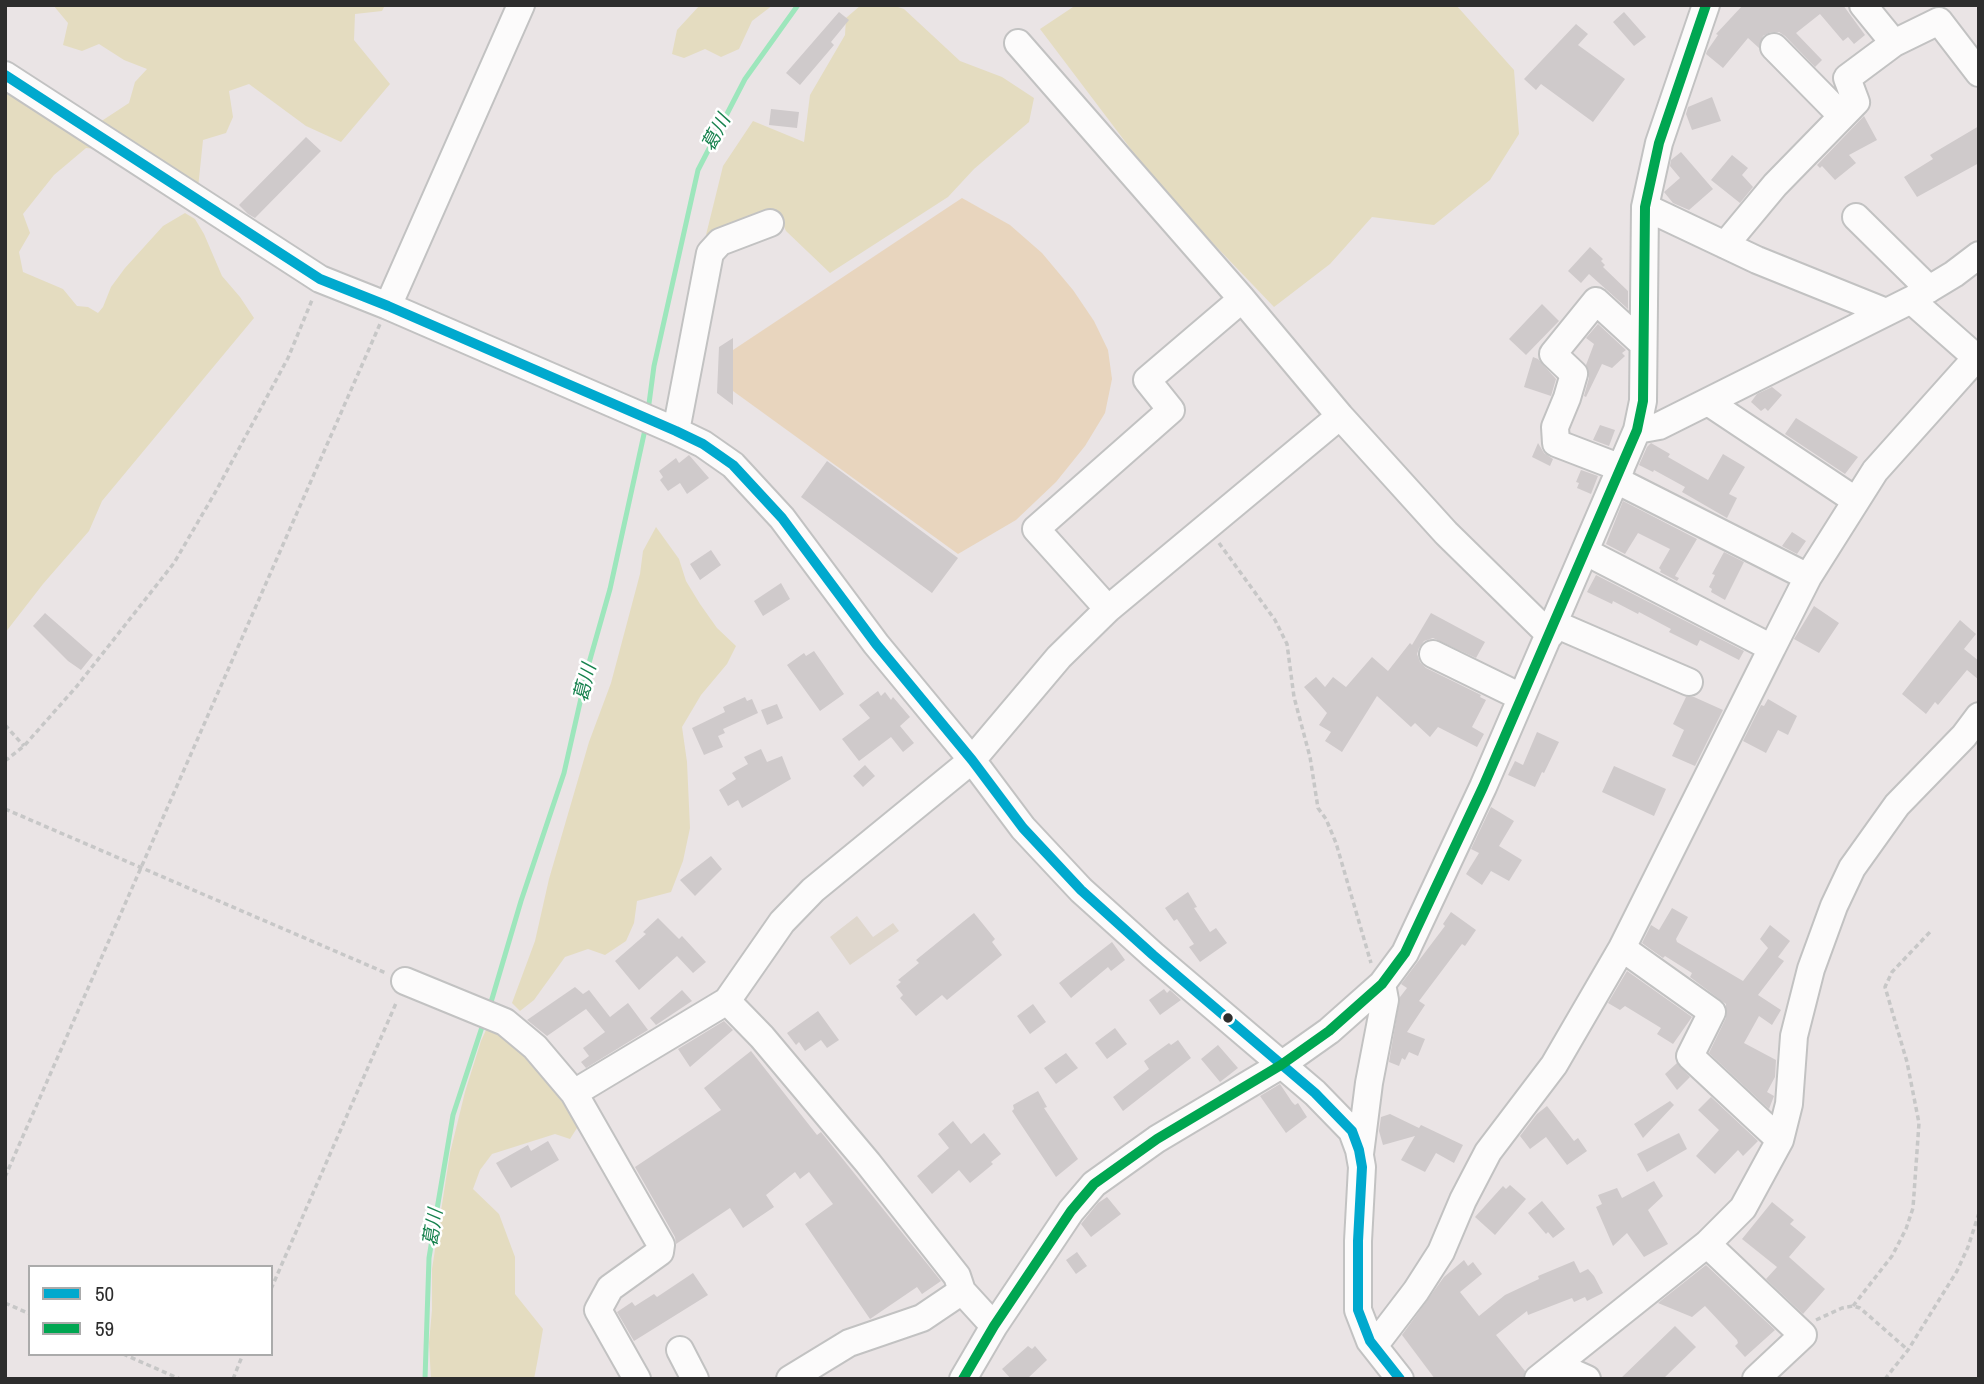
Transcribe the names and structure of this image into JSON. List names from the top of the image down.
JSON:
{
  "water": ["葛川"],
  "lines": ["transit line 59", "transit line 50"],
  "legend": ["50", "59"]
}
